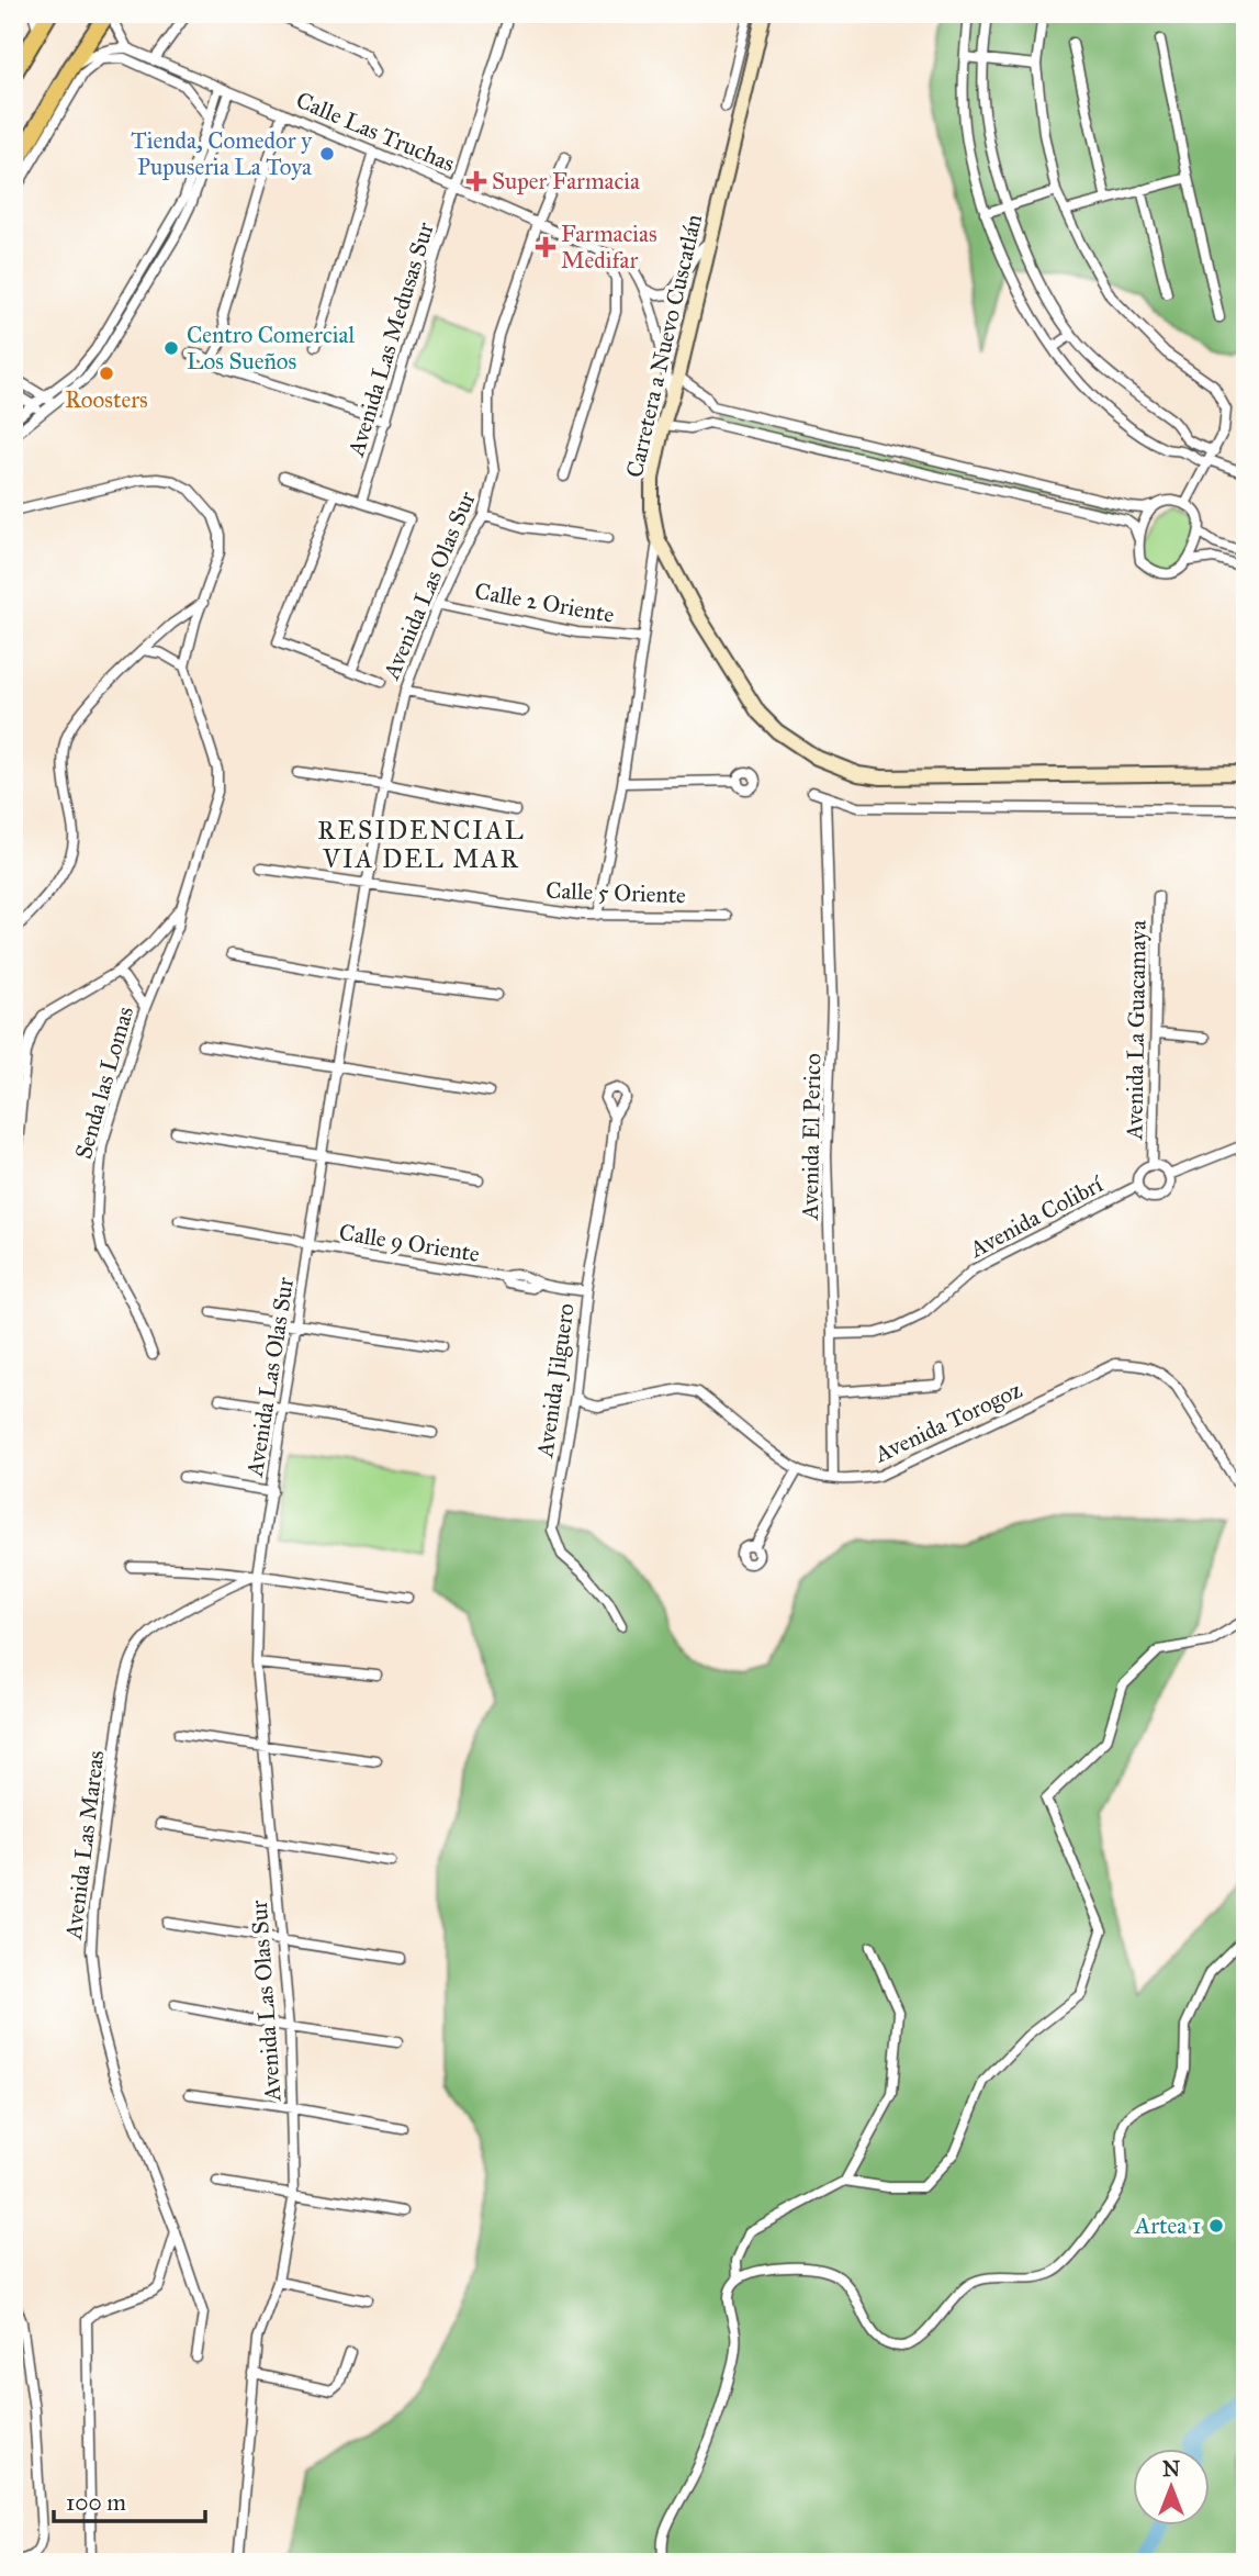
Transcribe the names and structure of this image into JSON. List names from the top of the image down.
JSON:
{
  "streets": {
    "street": [
      "Calle Las Truchas",
      "Avenida Las Medusas Sur",
      "Carretera a Nuevo Cuscatlán",
      "Avenida Las Olas Sur",
      "Calle 2 Oriente",
      "Calle 5 Oriente",
      "Avenida La Guacamaya",
      "Senda las Lomas",
      "Avenida El Perico",
      "Avenida Colibrí",
      "Calle 9 Oriente",
      "Avenida Jilguero",
      "Avenida Torogoz",
      "Avenida Las Mareas"
    ]
  },
  "crossings": [
    ["Calle Las Truchas", "Avenida Las Medusas Sur"],
    ["Calle Las Truchas", "Carretera a Nuevo Cuscatlán"],
    ["Calle Las Truchas", "Avenida Las Olas Sur"],
    ["Avenida Las Olas Sur", "Calle 2 Oriente"],
    ["Avenida Las Olas Sur", "Calle 5 Oriente"],
    ["Avenida Las Olas Sur", "Calle 9 Oriente"],
    ["Avenida Las Olas Sur", "Avenida Las Mareas"],
    ["Avenida La Guacamaya", "Avenida Colibrí"],
    ["Avenida El Perico", "Avenida Colibrí"],
    ["Avenida El Perico", "Avenida Torogoz"],
    ["Calle 9 Oriente", "Avenida Jilguero"],
    ["Avenida Jilguero", "Avenida Torogoz"]
  ],
  "districts": ["RESIDENCIAL VIA DEL MAR"],
  "places": {
    "other": [
      "Tienda, Comedor y Pupuseria La Toya",
      "Centro Comercial Los Sueños",
      "Roosters",
      "Artea 1"
    ],
    "health": ["Super Farmacia", "Farmacias Medifar"]
  },
  "scale_bar": "100 m",
  "north": "top"
}
